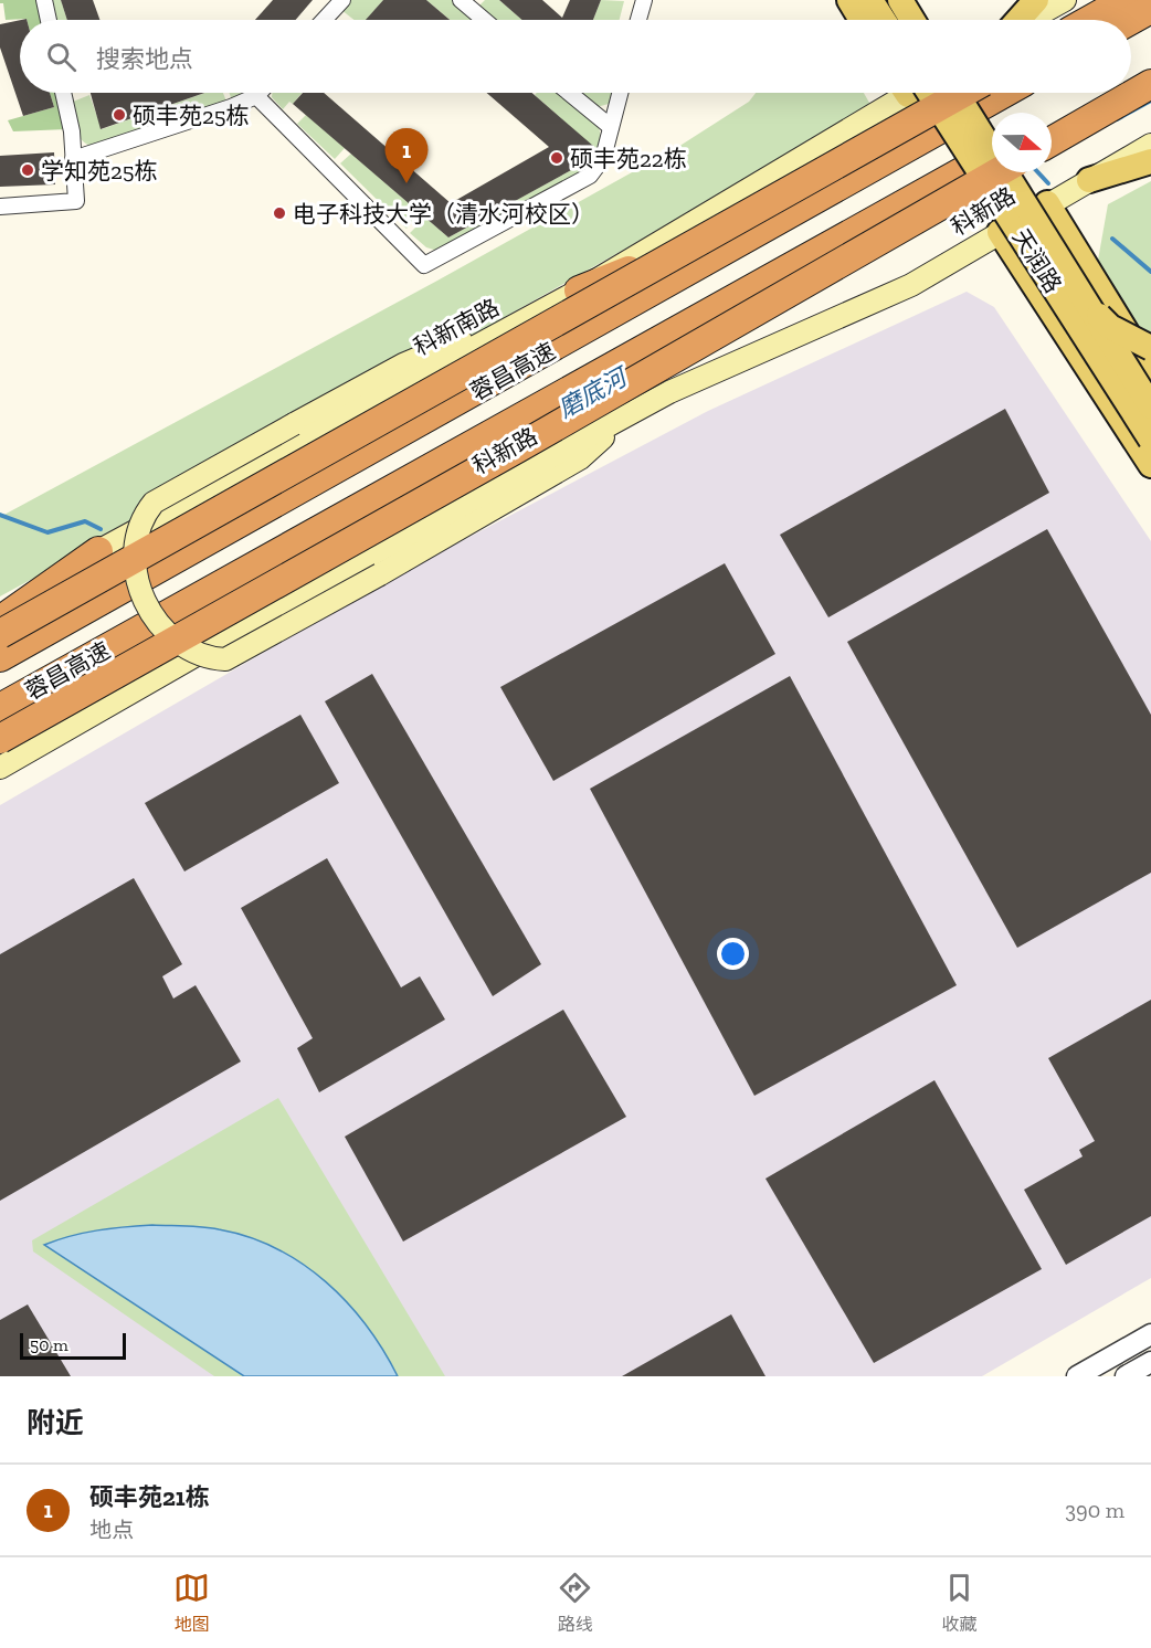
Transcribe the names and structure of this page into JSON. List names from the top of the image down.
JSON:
{
  "streets": {
    "highway": ["蓉昌高速"],
    "main road": ["科新路", "天润路", "科新南路"]
  },
  "water": ["磨底河"],
  "places": [
    "硕丰苑25栋",
    "硕丰苑22栋",
    "学知苑25栋",
    "电子科技大学（清水河校区）"
  ],
  "scale_bar": "50 m",
  "north": "right",
  "page": {
    "search": "搜索地点",
    "pins": "1",
    "scale": "50 m",
    "heading": "附近",
    "list": [
      {
        "mark": "1",
        "name": "硕丰苑21栋",
        "note": "地点",
        "value": "390 m"
      }
    ],
    "nav": ["地图", "路线", "收藏"]
  }
}
